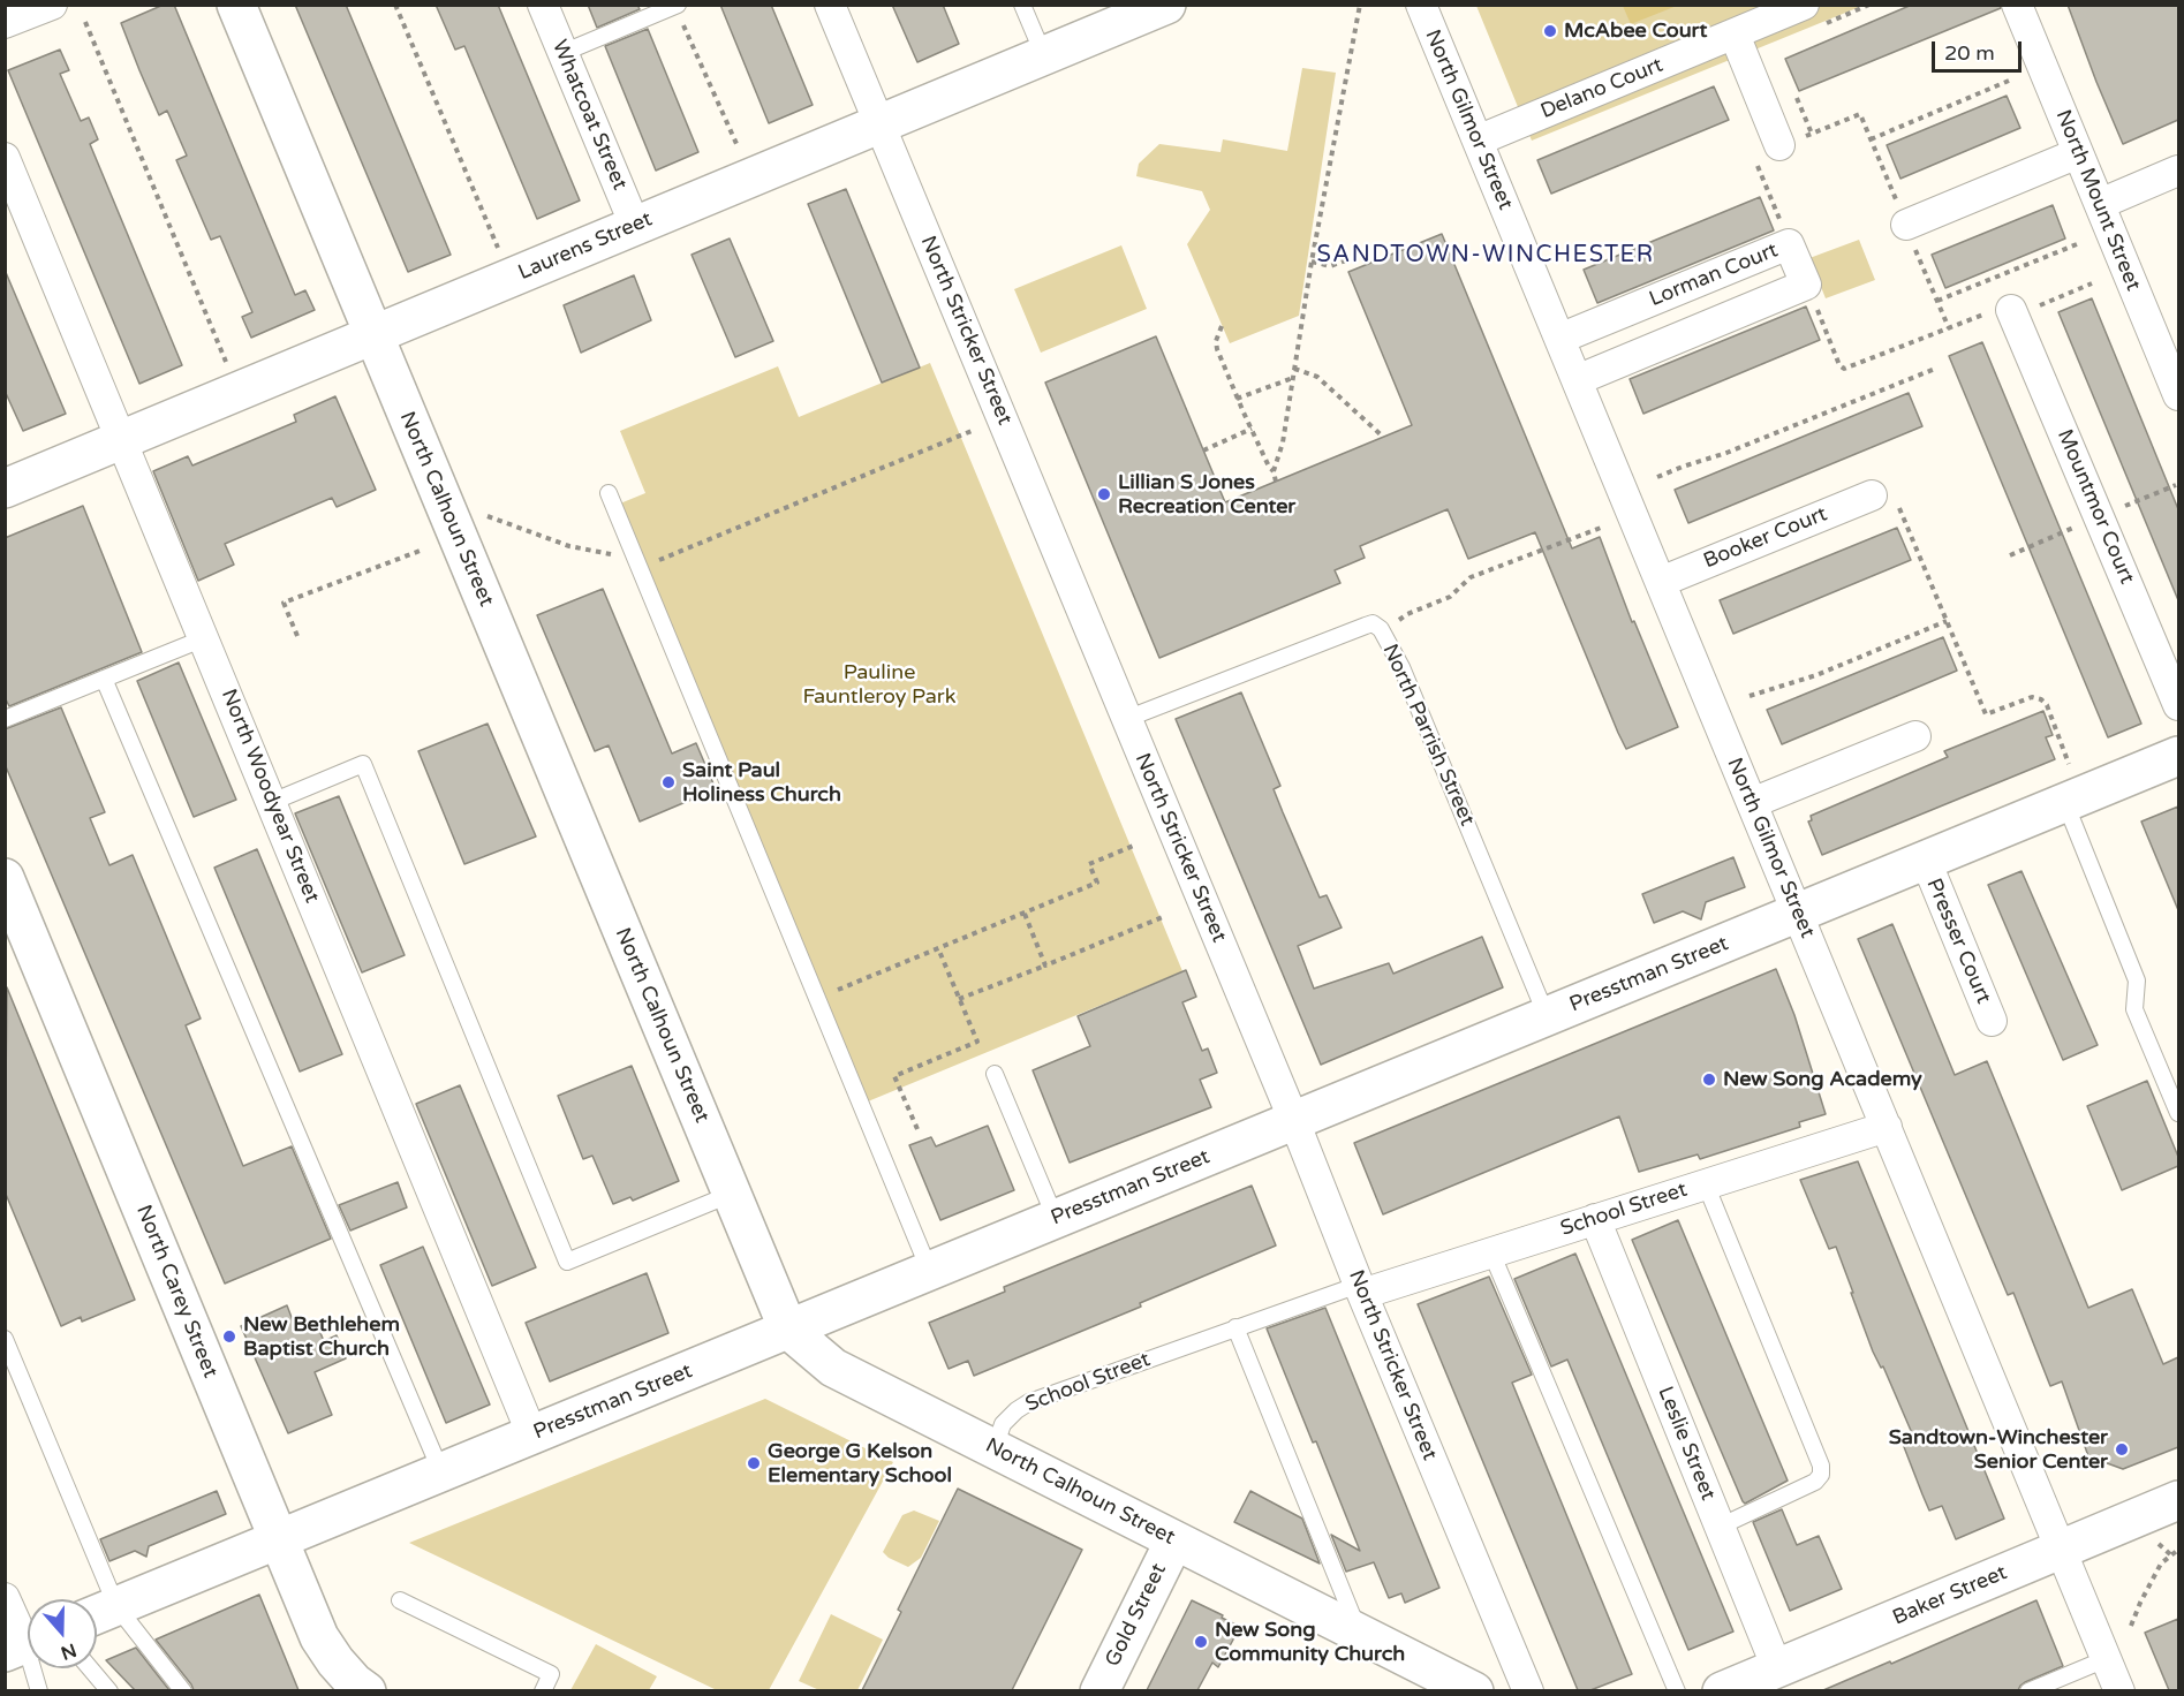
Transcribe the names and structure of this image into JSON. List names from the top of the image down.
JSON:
{
  "streets": {
    "street": [
      "Delano Court",
      "Whatcoat Street",
      "North Gilmor Street",
      "North Mount Street",
      "Laurens Street",
      "Lorman Court",
      "North Stricker Street",
      "Mountmor Court",
      "North Calhoun Street",
      "Booker Court",
      "North Woodyear Street",
      "Presser Court",
      "Presstman Street",
      "School Street",
      "North Carey Street",
      "Leslie Street",
      "Baker Street",
      "Gold Street"
    ],
    "lane": ["North Parrish Street"]
  },
  "crossings": [
    ["Delano Court", "North Gilmor Street"],
    ["Whatcoat Street", "Laurens Street"],
    ["North Gilmor Street", "Lorman Court"],
    ["North Gilmor Street", "Booker Court"],
    ["North Gilmor Street", "Presstman Street"],
    ["North Gilmor Street", "School Street"],
    ["North Gilmor Street", "Baker Street"],
    ["Laurens Street", "North Stricker Street"],
    ["Laurens Street", "North Calhoun Street"],
    ["Laurens Street", "North Woodyear Street"],
    ["North Stricker Street", "North Parrish Street"],
    ["North Stricker Street", "Presstman Street"],
    ["North Stricker Street", "School Street"],
    ["North Calhoun Street", "Presstman Street"],
    ["North Calhoun Street", "School Street"],
    ["North Calhoun Street", "Gold Street"],
    ["North Parrish Street", "Presstman Street"],
    ["North Woodyear Street", "Presstman Street"],
    ["Presser Court", "Presstman Street"],
    ["Presstman Street", "North Carey Street"],
    ["School Street", "Leslie Street"],
    ["Leslie Street", "Baker Street"]
  ],
  "districts": ["SANDTOWN-WINCHESTER"],
  "parks": ["Pauline Fauntleroy Park"],
  "places": [
    "McAbee Court",
    "Lillian S Jones Recreation Center",
    "Saint Paul Holiness Church",
    "New Song Academy",
    "New Bethlehem Baptist Church",
    "Sandtown-Winchester Senior Center",
    "George G Kelson Elementary School",
    "New Song Community Church"
  ],
  "scale_bar": "20 m",
  "north": "bottom"
}
